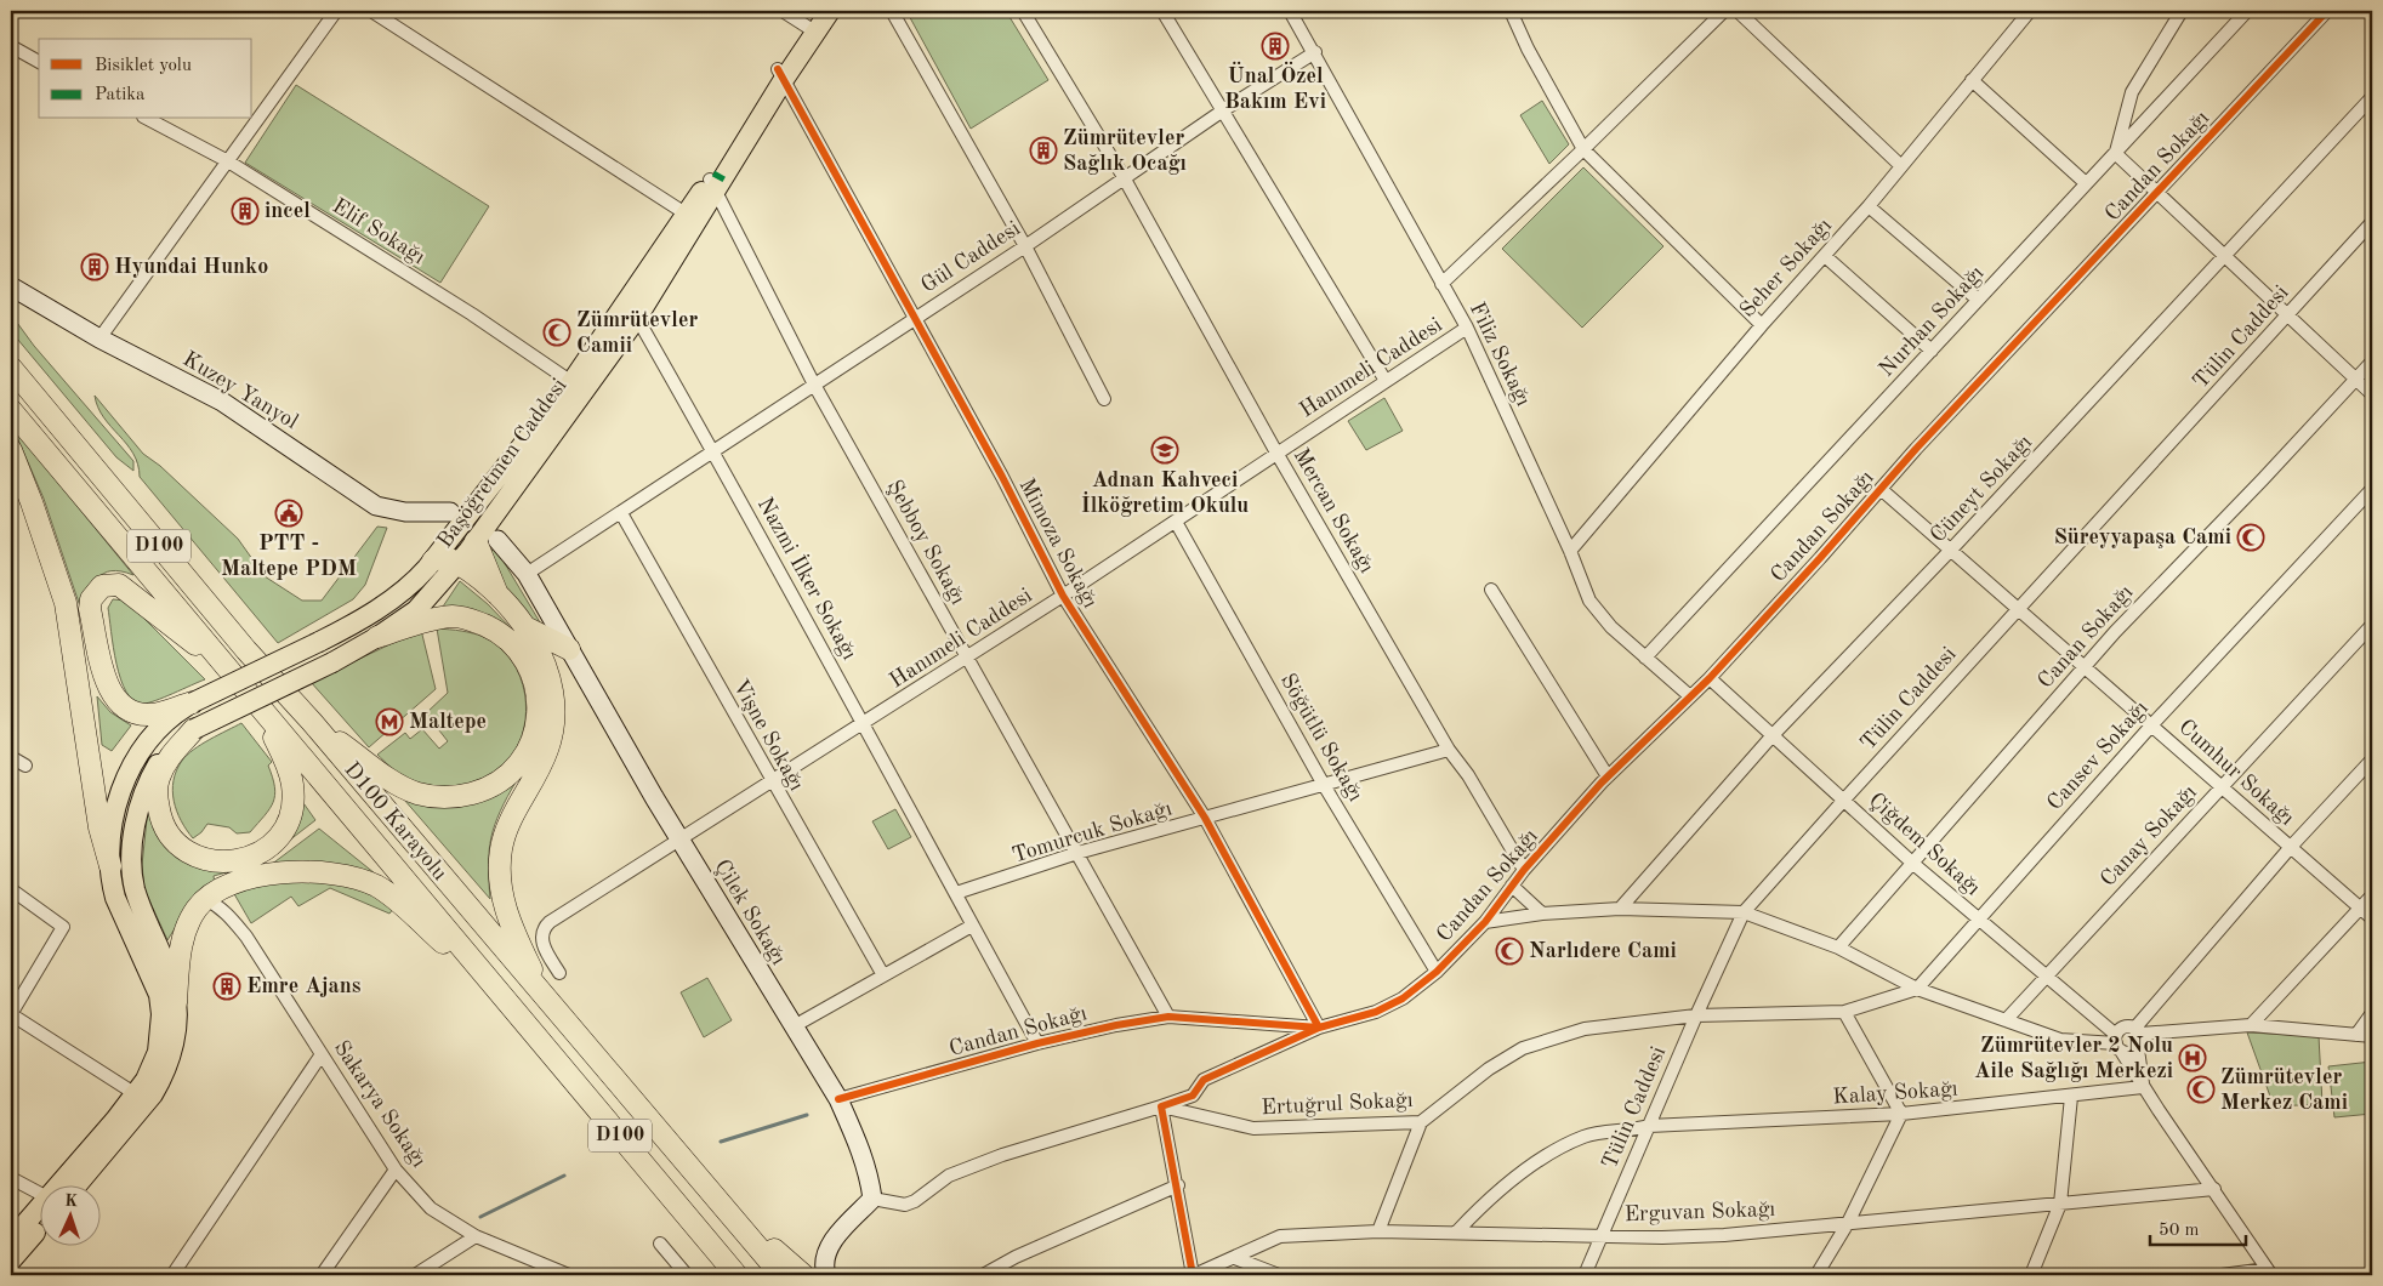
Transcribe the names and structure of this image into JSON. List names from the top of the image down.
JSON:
{
  "streets": {
    "highway": ["D100", "D100 Karayolu"],
    "main road": ["Kuzey Yanyol", "Başöğretmen Caddesi", "Çilek Sokağı"],
    "street": [
      "Candan Sokağı",
      "Elif Sokağı",
      "Gül Caddesi",
      "Seher Sokağı",
      "Nurhan Sokağı",
      "Tülin Caddesi",
      "Filiz Sokağı",
      "Hanımeli Caddesi",
      "Cüneyt Sokağı",
      "Mercan Sokağı",
      "Şebboy Sokağı",
      "Mimoza Sokağı",
      "Nazmi İlker Sokağı",
      "Canan Sokağı",
      "Vişne Sokağı",
      "Söğütlü Sokağı",
      "Cansev Sokağı",
      "Cumhur Sokağı",
      "Tomurcuk Sokağı",
      "Canay Sokağı",
      "Çiğdem Sokağı",
      "Kalay Sokağı",
      "Sakarya Sokağı",
      "Ertuğrul Sokağı",
      "Erguvan Sokağı"
    ]
  },
  "crossings": [
    ["Candan Sokağı", "Filiz Sokağı"],
    ["Candan Sokağı", "Mercan Sokağı"],
    ["Candan Sokağı", "Şebboy Sokağı"],
    ["Candan Sokağı", "Mimoza Sokağı"],
    ["Candan Sokağı", "Nazmi İlker Sokağı"],
    ["Candan Sokağı", "Söğütlü Sokağı"],
    ["Candan Sokağı", "Cumhur Sokağı"],
    ["Candan Sokağı", "Çiğdem Sokağı"],
    ["Candan Sokağı", "Çilek Sokağı"],
    ["Candan Sokağı", "Ertuğrul Sokağı"],
    ["Elif Sokağı", "Başöğretmen Caddesi"],
    ["Gül Caddesi", "Filiz Sokağı"],
    ["Gül Caddesi", "Mercan Sokağı"],
    ["Gül Caddesi", "Şebboy Sokağı"],
    ["Gül Caddesi", "Mimoza Sokağı"],
    ["Gül Caddesi", "Nazmi İlker Sokağı"],
    ["Gül Caddesi", "Vişne Sokağı"],
    ["Gül Caddesi", "Çilek Sokağı"],
    ["Seher Sokağı", "Filiz Sokağı"],
    ["Nurhan Sokağı", "Filiz Sokağı"],
    ["Tülin Caddesi", "Cumhur Sokağı"],
    ["Tülin Caddesi", "Çiğdem Sokağı"],
    ["Tülin Caddesi", "Kalay Sokağı"],
    ["Tülin Caddesi", "Ertuğrul Sokağı"],
    ["Tülin Caddesi", "Erguvan Sokağı"],
    ["Filiz Sokağı", "Hanımeli Caddesi"],
    ["Hanımeli Caddesi", "Mercan Sokağı"],
    ["Hanımeli Caddesi", "Şebboy Sokağı"],
    ["Hanımeli Caddesi", "Mimoza Sokağı"],
    ["Hanımeli Caddesi", "Nazmi İlker Sokağı"],
    ["Hanımeli Caddesi", "Vişne Sokağı"],
    ["Hanımeli Caddesi", "Söğütlü Sokağı"],
    ["Hanımeli Caddesi", "Çilek Sokağı"],
    ["Başöğretmen Caddesi", "Şebboy Sokağı"],
    ["Başöğretmen Caddesi", "Mimoza Sokağı"],
    ["Başöğretmen Caddesi", "Nazmi İlker Sokağı"],
    ["Başöğretmen Caddesi", "Çilek Sokağı"],
    ["Cüneyt Sokağı", "Cumhur Sokağı"],
    ["Cüneyt Sokağı", "Çiğdem Sokağı"],
    ["Mercan Sokağı", "Tomurcuk Sokağı"],
    ["Şebboy Sokağı", "Tomurcuk Sokağı"],
    ["Mimoza Sokağı", "Tomurcuk Sokağı"],
    ["Nazmi İlker Sokağı", "Tomurcuk Sokağı"],
    ["Canan Sokağı", "Cumhur Sokağı"],
    ["Canan Sokağı", "Çiğdem Sokağı"],
    ["Söğütlü Sokağı", "Tomurcuk Sokağı"],
    ["Cansev Sokağı", "Cumhur Sokağı"],
    ["Cansev Sokağı", "Çiğdem Sokağı"],
    ["Cansev Sokağı", "Ertuğrul Sokağı"],
    ["Cumhur Sokağı", "Canay Sokağı"],
    ["Canay Sokağı", "Çiğdem Sokağı"],
    ["Çiğdem Sokağı", "Kalay Sokağı"],
    ["Çiğdem Sokağı", "Erguvan Sokağı"],
    ["Kalay Sokağı", "Erguvan Sokağı"]
  ],
  "places": {
    "building": [
      "Ünal Özel Bakım Evi",
      "Zümrütevler Sağlık Ocağı",
      "incel",
      "Hyundai Hunko",
      "Emre Ajans"
    ],
    "mosque": [
      "Zümrütevler Camii",
      "Süreyyapaşa Cami",
      "Narlıdere Cami",
      "Zümrütevler Merkez Cami"
    ],
    "school or university": ["Adnan Kahveci İlköğretim Okulu"],
    "public building": ["PTT - Maltepe PDM"],
    "metro station": ["Maltepe"],
    "hospital": ["Zümrütevler 2 Nolu Aile Sağlığı Merkezi"]
  },
  "legend": ["Bisiklet yolu", "Patika"],
  "scale_bar": "50 m",
  "north": "top"
}
